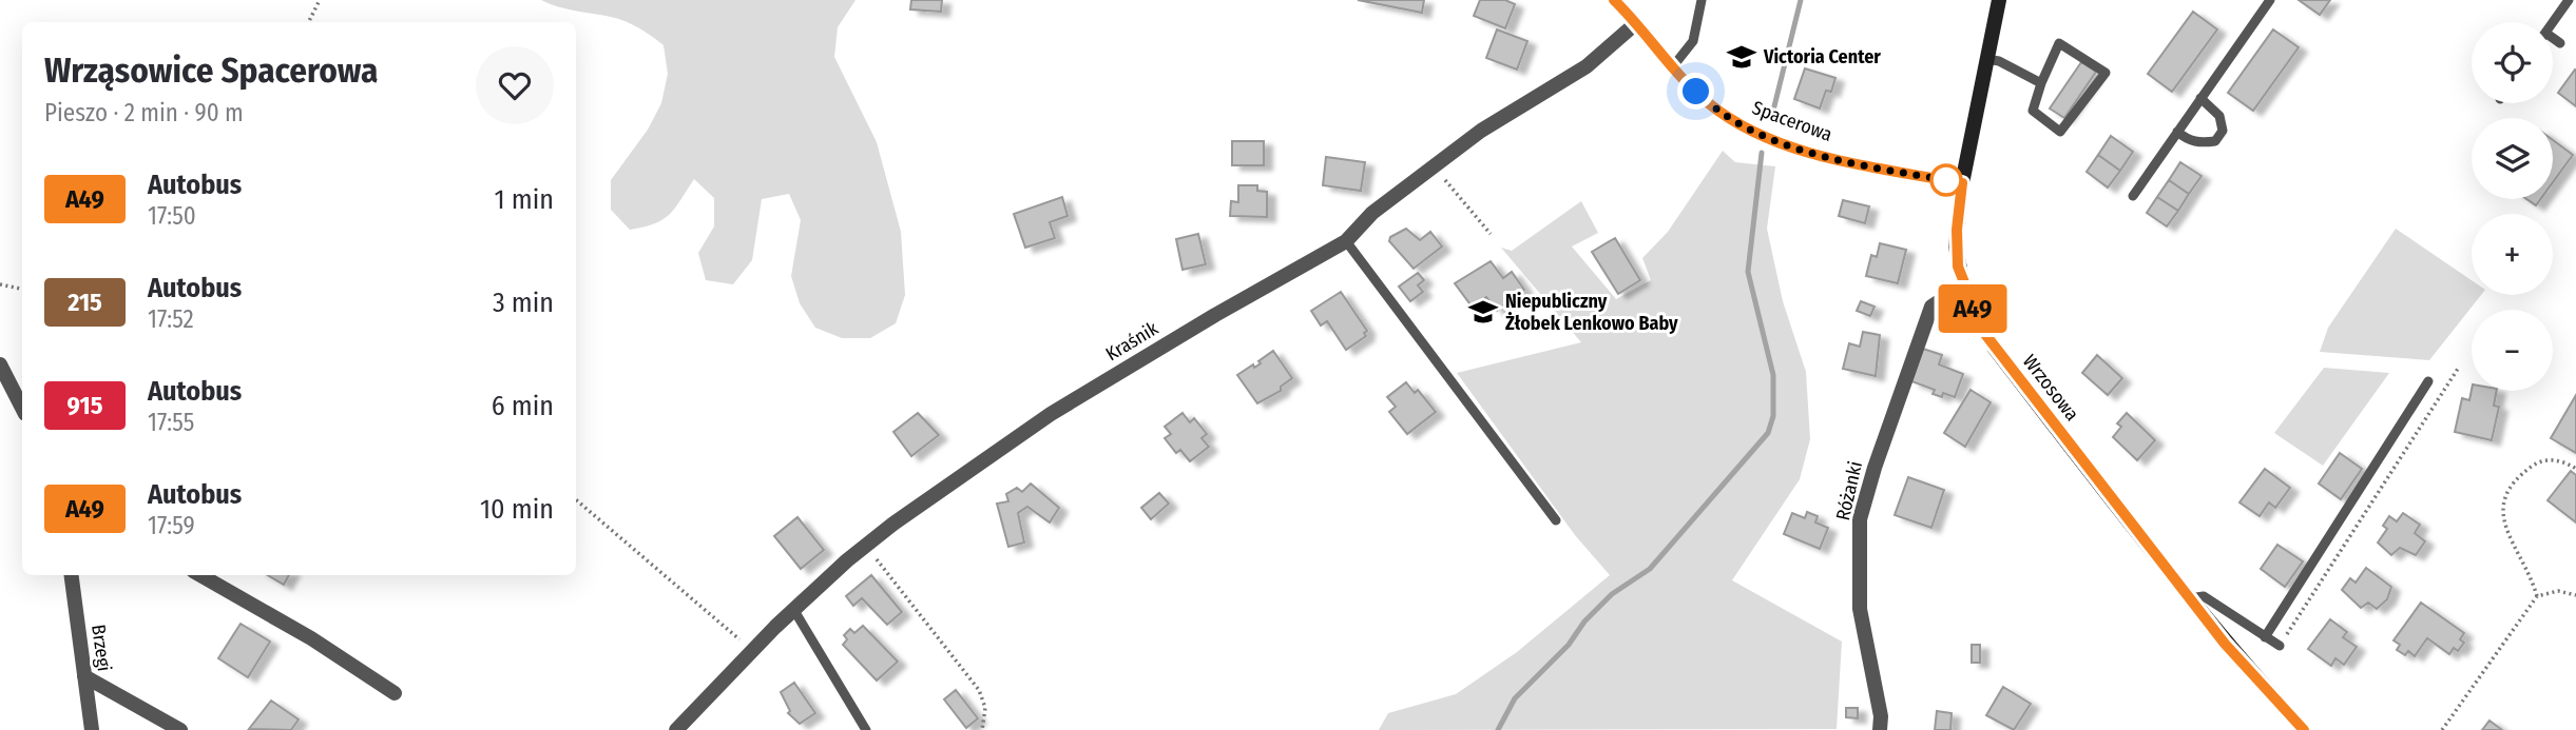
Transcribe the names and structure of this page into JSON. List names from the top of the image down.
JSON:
{
  "streets": {
    "street": [
      "Spacerowa",
      "Kraśnik",
      "Wrzosowa",
      "Różanki",
      "Brzegi"
    ]
  },
  "crossings": [
    ["Spacerowa", "Kraśnik"],
    ["Spacerowa", "Wrzosowa"],
    ["Wrzosowa", "Różanki"]
  ],
  "places": {
    "school or university": ["Victoria Center", "Niepubliczny Żłobek Lenkowo Baby"]
  },
  "lines": ["bus line A49"],
  "page": {
    "on_map": "A49",
    "map_buttons": ["+", "−"],
    "heading": ["Wrząsowice Spacerowa", "Pieszo · 2 min · 90 m"],
    "list": [
      {
        "mark": "A49",
        "name": "Autobus",
        "note": "17:50",
        "value": "1 min"
      },
      {
        "mark": "215",
        "name": "Autobus",
        "note": "17:52",
        "value": "3 min"
      },
      {
        "mark": "915",
        "name": "Autobus",
        "note": "17:55",
        "value": "6 min"
      },
      {
        "mark": "A49",
        "name": "Autobus",
        "note": "17:59",
        "value": "10 min"
      }
    ]
  }
}
